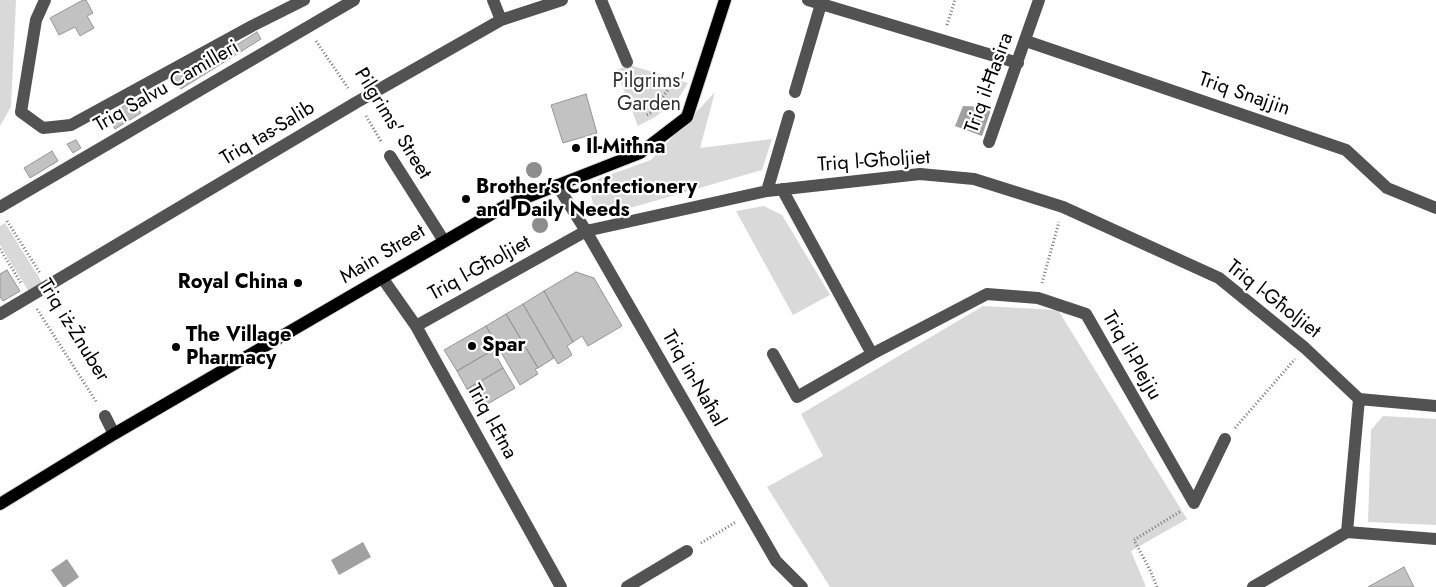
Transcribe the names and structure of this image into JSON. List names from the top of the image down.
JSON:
{
  "streets": {
    "main road": ["Main Street"],
    "street": [
      "Triq il-Ħasira",
      "Triq Salvu Camilleri",
      "Triq Snajjin",
      "Pilgrims' Street",
      "Triq tas-Salib",
      "Triq l-Għoljiet",
      "Triq il-Plejju",
      "Triq in-Naħal",
      "Triq l-Etna"
    ],
    "path": ["Triq iż-Żnuber"]
  },
  "crossings": [
    ["Triq il-Ħasira", "Triq Snajjin"],
    ["Triq Salvu Camilleri", "Pilgrims' Street"],
    ["Triq Salvu Camilleri", "Triq iż-Żnuber"],
    ["Pilgrims' Street", "Triq tas-Salib"],
    ["Pilgrims' Street", "Main Street"],
    ["Triq tas-Salib", "Triq iż-Żnuber"],
    ["Triq l-Għoljiet", "Triq in-Naħal"],
    ["Triq l-Għoljiet", "Triq l-Etna"],
    ["Main Street", "Triq in-Naħal"],
    ["Main Street", "Triq l-Etna"]
  ],
  "parks": ["Pilgrims' Garden"],
  "places": [
    "Il-Mitħna",
    "Brother's Confectionery and Daily Needs",
    "Royal China",
    "Spar",
    "The Village Pharmacy"
  ]
}
